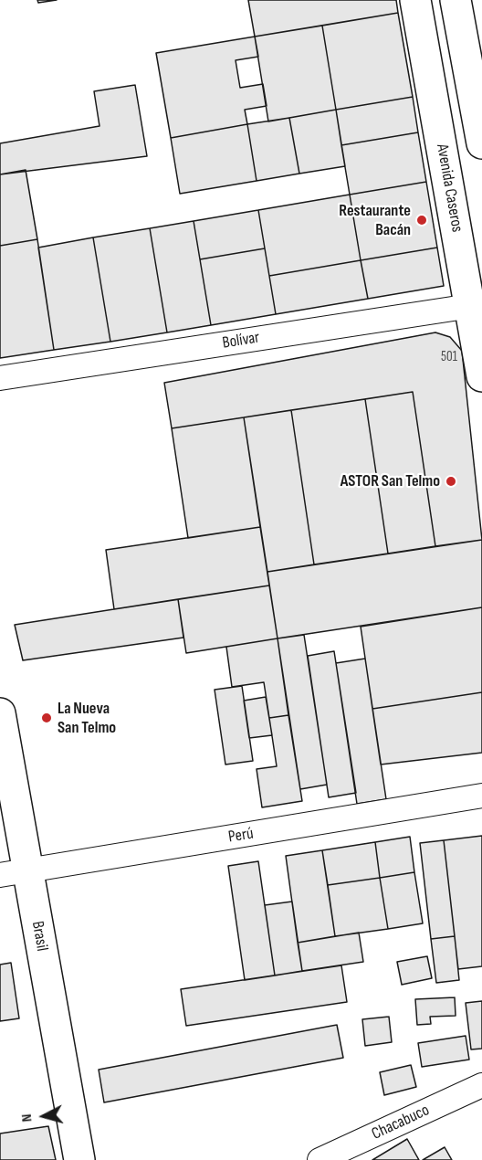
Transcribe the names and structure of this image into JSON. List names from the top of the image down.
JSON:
{
  "streets": {
    "main road": ["Avenida Caseros", "Brasil"],
    "street": ["Bolívar", "Perú", "Chacabuco"]
  },
  "crossings": [
    ["Avenida Caseros", "Bolívar"],
    ["Perú", "Brasil"]
  ],
  "places": ["Restaurante Bacán", "ASTOR San Telmo", "La Nueva San Telmo"],
  "house_numbers": ["501"],
  "north": "left"
}
